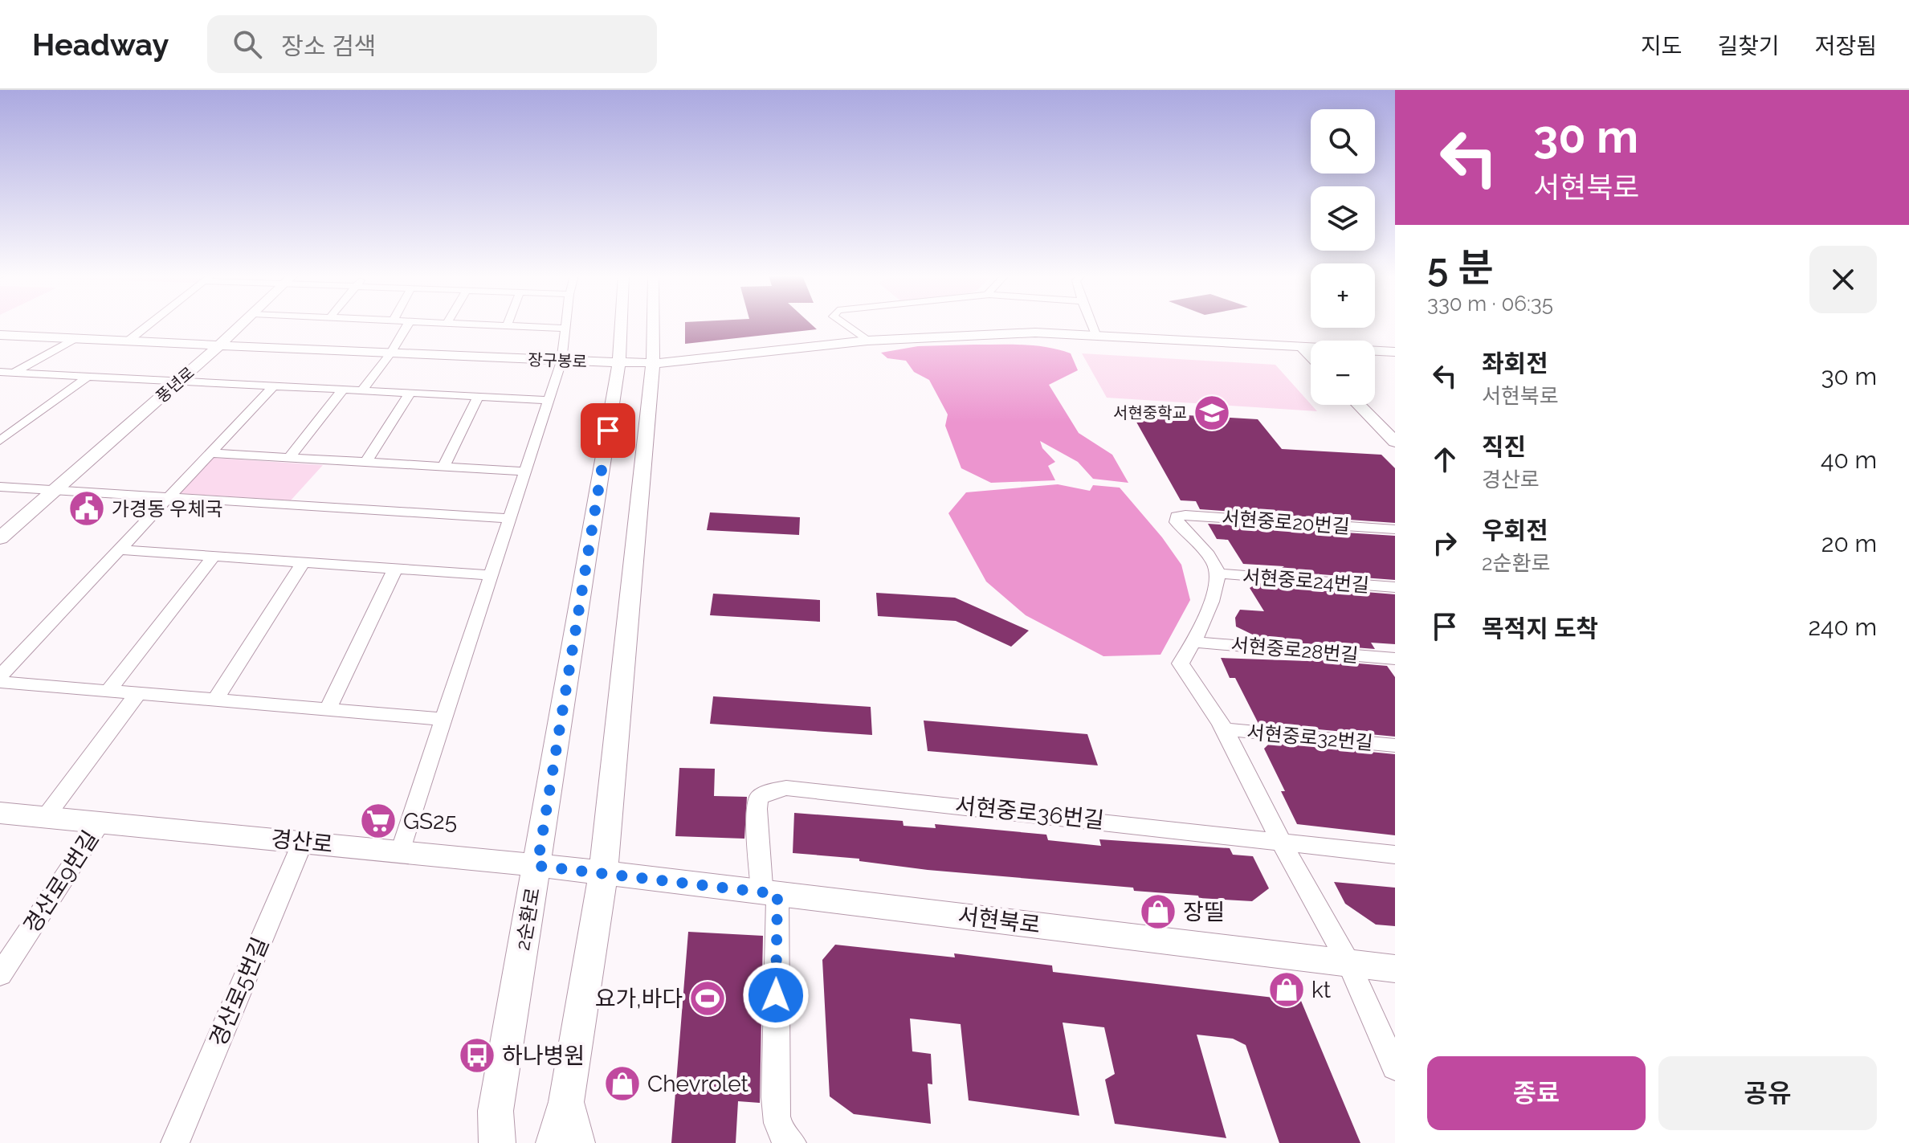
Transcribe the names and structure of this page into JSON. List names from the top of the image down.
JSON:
{
  "streets": {
    "street": [
      "장구봉로",
      "풍년로",
      "서현중로20번길",
      "서현중로24번길",
      "서현중로28번길",
      "서현중로32번길",
      "서현중로36번길",
      "경산로",
      "경산로9번길",
      "2순환로",
      "서현북로",
      "경산로5번길"
    ]
  },
  "crossings": [
    ["장구봉로", "풍년로"],
    ["장구봉로", "2순환로"],
    ["서현중로20번길", "서현중로24번길"],
    ["서현중로36번길", "서현북로"],
    ["경산로", "경산로9번길"],
    ["경산로", "2순환로"],
    ["경산로", "서현북로"],
    ["경산로", "경산로5번길"]
  ],
  "places": {
    "school or university": ["서현중학교"],
    "public building": ["가경동 우체국"],
    "supermarket": ["GS25"],
    "shop": ["장띨", "kt", "Chevrolet"],
    "sports": ["요가,바다"],
    "bus stop": ["하나병원"]
  },
  "page": {
    "header": "Headway",
    "search": "장소 검색",
    "nav": ["지도", "길찾기", "저장됨"],
    "turn": ["30 m", "서현북로"],
    "map_buttons": ["+", "−"],
    "heading": ["5 분", "330 m · 06:35"],
    "list": [
      {
        "name": "좌회전",
        "note": "서현북로",
        "value": "30 m"
      },
      {
        "name": "직진",
        "note": "경산로",
        "value": "40 m"
      },
      {
        "name": "우회전",
        "note": "2순환로",
        "value": "20 m"
      },
      {
        "name": "목적지 도착",
        "value": "240 m"
      }
    ],
    "buttons": ["종료", "공유"]
  }
}
